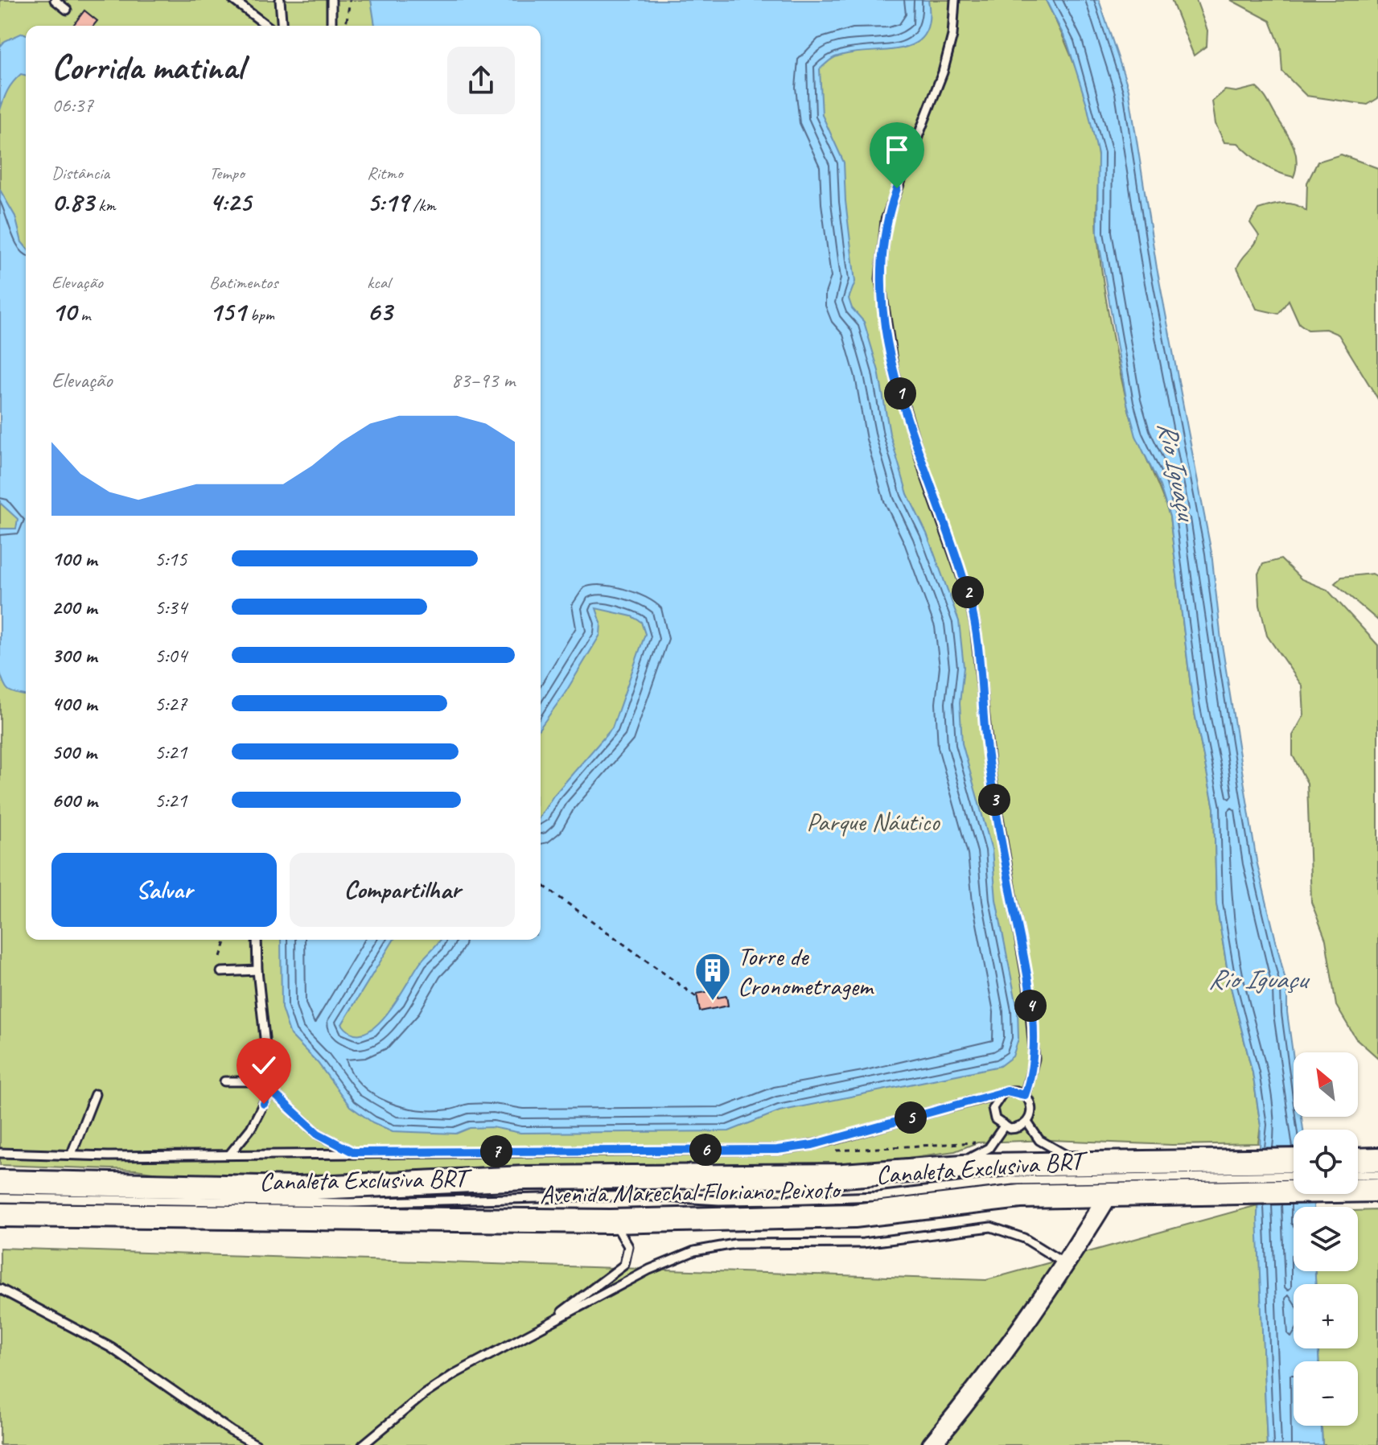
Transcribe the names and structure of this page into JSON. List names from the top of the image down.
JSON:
{
  "streets": {
    "main road": ["Avenida Marechal Floriano Peixoto"],
    "lane": ["Canaleta Exclusiva BRT"]
  },
  "crossings": [
    ["Canaleta Exclusiva BRT", "Avenida Marechal Floriano Peixoto"]
  ],
  "water": ["Rio Iguaçu"],
  "parks": ["Parque Náutico"],
  "places": {
    "building": ["Torre de Cronometragem"]
  },
  "north": "top left",
  "page": {
    "heading": ["Corrida matinal", "06:37"],
    "stats": [
      ["Distância", "0.83 km"],
      ["Tempo", "4:25"],
      ["Ritmo", "5:19 /km"],
      ["Elevação", "10 m"],
      ["Batimentos", "151 bpm"],
      ["kcal", "63"]
    ],
    "chart": ["Elevação", "83–93 m"],
    "pins": [
      "1",
      "2",
      "3",
      "4",
      "5",
      "6",
      "7"
    ],
    "list": [
      {
        "name": "100 m",
        "note": "5:15"
      },
      {
        "name": "200 m",
        "note": "5:34"
      },
      {
        "name": "300 m",
        "note": "5:04"
      },
      {
        "name": "400 m",
        "note": "5:27"
      },
      {
        "name": "500 m",
        "note": "5:21"
      },
      {
        "name": "600 m",
        "note": "5:21"
      }
    ],
    "buttons": ["Salvar", "Compartilhar"],
    "map_buttons": ["+", "−"]
  }
}
